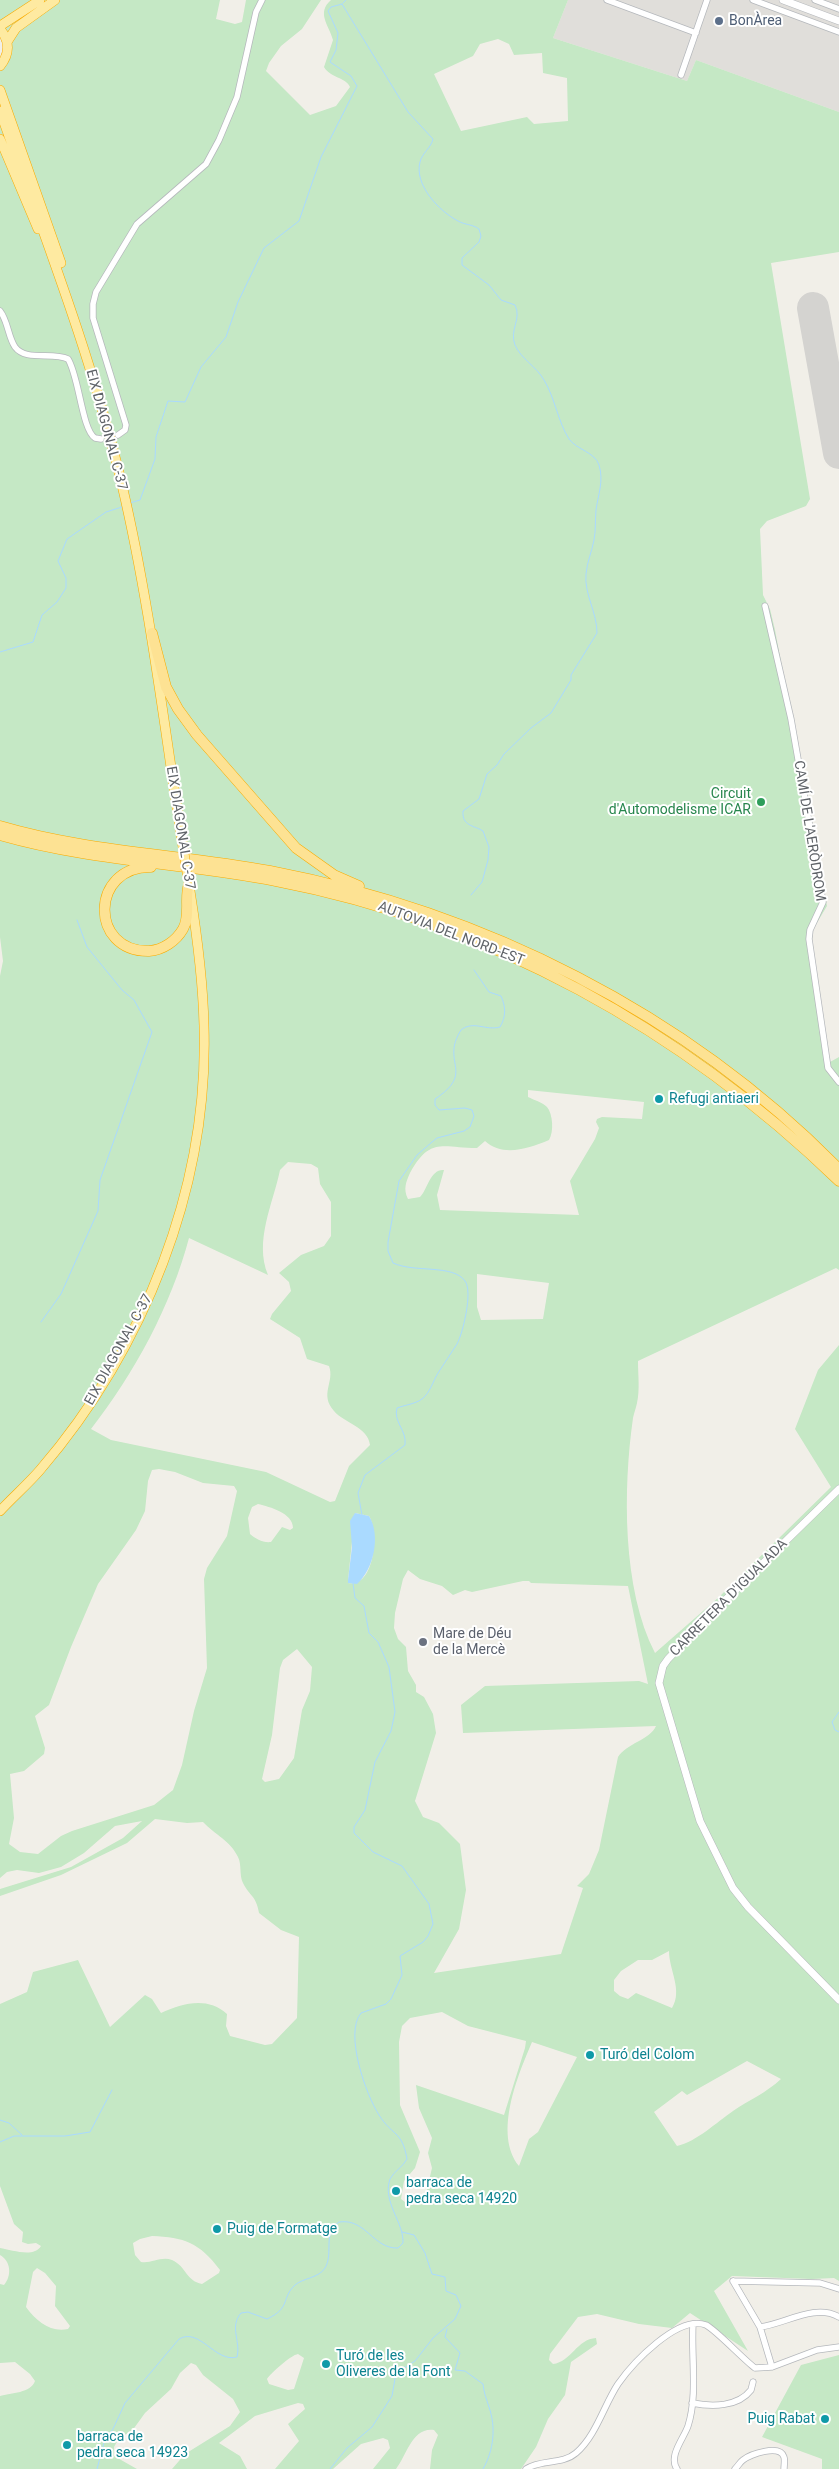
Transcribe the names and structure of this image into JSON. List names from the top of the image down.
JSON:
{
  "streets": {
    "highway": ["EIX DIAGONAL C-37", "AUTOVIA DEL NORD-EST"],
    "street": ["CAMÍ DE L'AERÒDROM", "CARRETERA D'IGUALADA"]
  },
  "places": [
    "BonÀrea",
    "Circuit d'Automodelisme ICAR",
    "Refugi antiaeri",
    "Mare de Déu de la Mercè",
    "Turó del Colom",
    "barraca de pedra seca 14920",
    "Puig de Formatge",
    "Turó de les Oliveres de la Font",
    "Puig Rabat",
    "barraca de pedra seca 14923"
  ]
}
